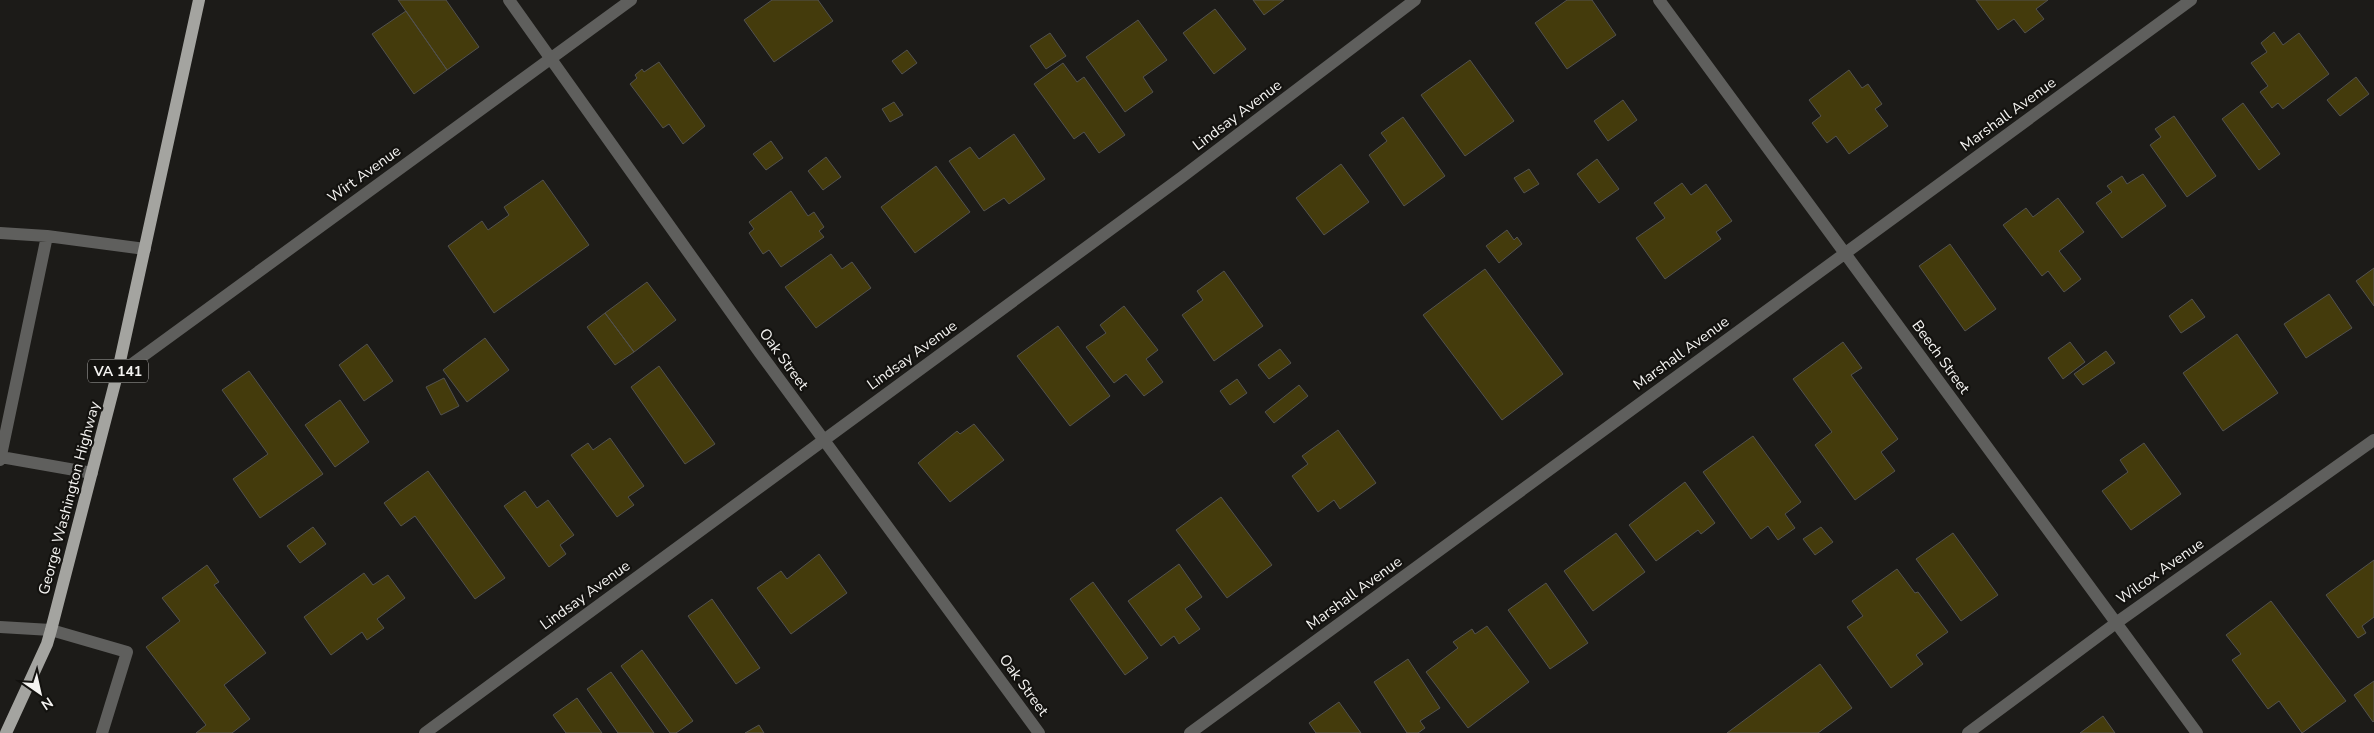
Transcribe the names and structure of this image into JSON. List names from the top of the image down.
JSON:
{
  "streets": {
    "main road": ["VA 141", "George Washington Highway"],
    "street": [
      "Marshall Avenue",
      "Lindsay Avenue",
      "Wirt Avenue",
      "Beech Street",
      "Oak Street",
      "Wilcox Avenue"
    ]
  },
  "crossings": [
    ["Marshall Avenue", "Beech Street"],
    ["Lindsay Avenue", "Oak Street"],
    ["Wirt Avenue", "Oak Street"],
    ["Wirt Avenue", "George Washington Highway"],
    ["Beech Street", "Wilcox Avenue"]
  ],
  "north": "bottom right"
}
